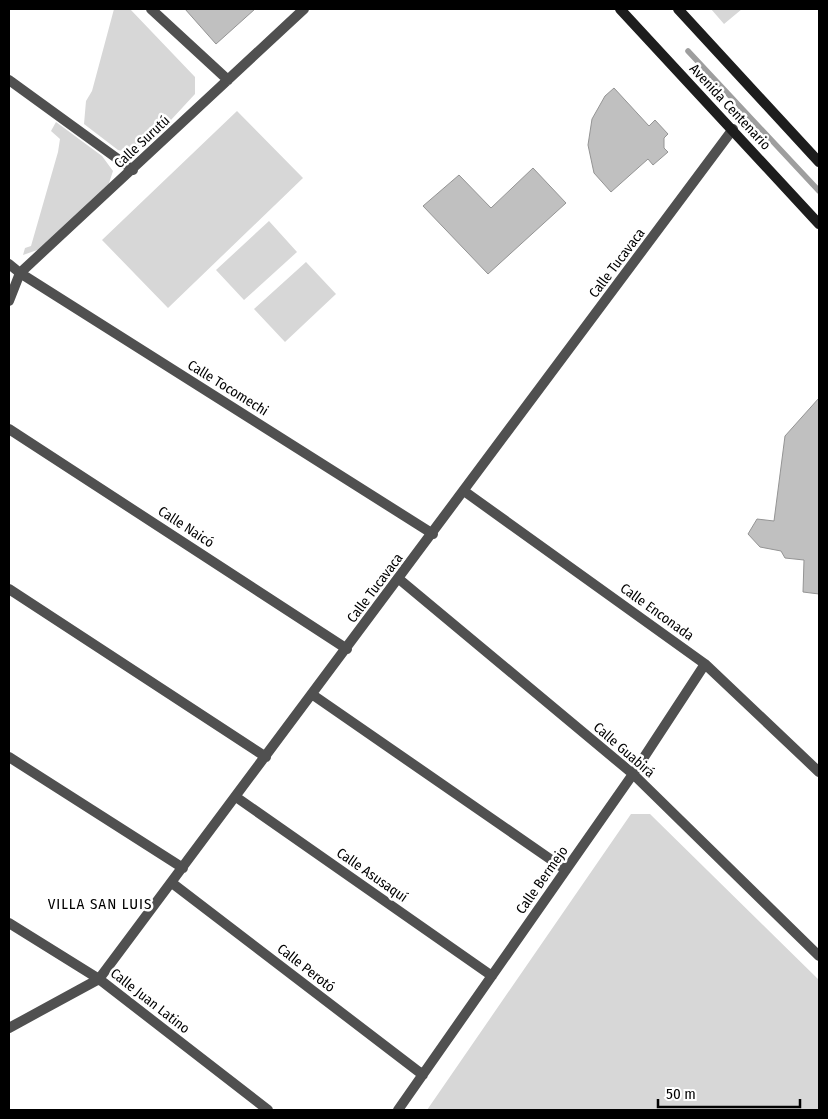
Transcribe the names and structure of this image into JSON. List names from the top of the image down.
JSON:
{
  "streets": {
    "street": [
      "Avenida Centenario",
      "Calle Surutú",
      "Calle Tucavaca",
      "Calle Tocomechi",
      "Calle Naicó",
      "Calle Enconada",
      "Calle Guabirá",
      "Calle Asusaquí",
      "Calle Bermejo",
      "Calle Perotó",
      "Calle Juan Latino"
    ]
  },
  "crossings": [
    ["Avenida Centenario", "Calle Tucavaca"],
    ["Calle Surutú", "Calle Tocomechi"],
    ["Calle Tucavaca", "Calle Tocomechi"],
    ["Calle Tucavaca", "Calle Naicó"],
    ["Calle Tucavaca", "Calle Enconada"],
    ["Calle Tucavaca", "Calle Guabirá"],
    ["Calle Tucavaca", "Calle Asusaquí"],
    ["Calle Tucavaca", "Calle Perotó"],
    ["Calle Tucavaca", "Calle Juan Latino"],
    ["Calle Enconada", "Calle Bermejo"],
    ["Calle Guabirá", "Calle Bermejo"],
    ["Calle Asusaquí", "Calle Bermejo"],
    ["Calle Bermejo", "Calle Perotó"]
  ],
  "districts": ["VILLA SAN LUIS"],
  "scale_bar": "50 m"
}
